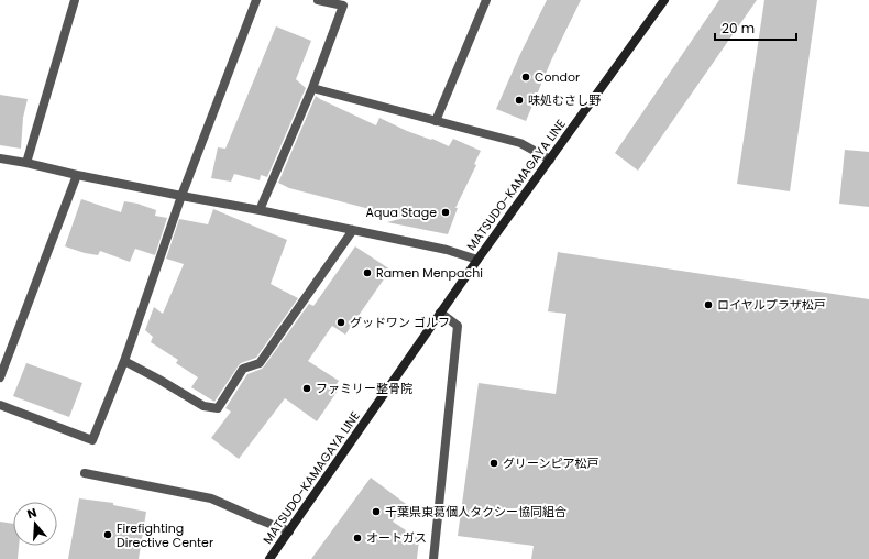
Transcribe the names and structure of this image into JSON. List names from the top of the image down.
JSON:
{
  "streets": {
    "main road": ["MATSUDO-KAMAGAYA LINE"]
  },
  "places": [
    "Condor",
    "味処むさし野",
    "Aqua Stage",
    "Ramen Menpachi",
    "ロイヤルプラザ松戸",
    "グッドワン ゴルフ",
    "ファミリー整骨院",
    "グリーンピア松戸",
    "千葉県東葛個人タクシー協同組合",
    "Firefighting Directive Center",
    "オートガス"
  ],
  "scale_bar": "20 m",
  "north": "top"
}
